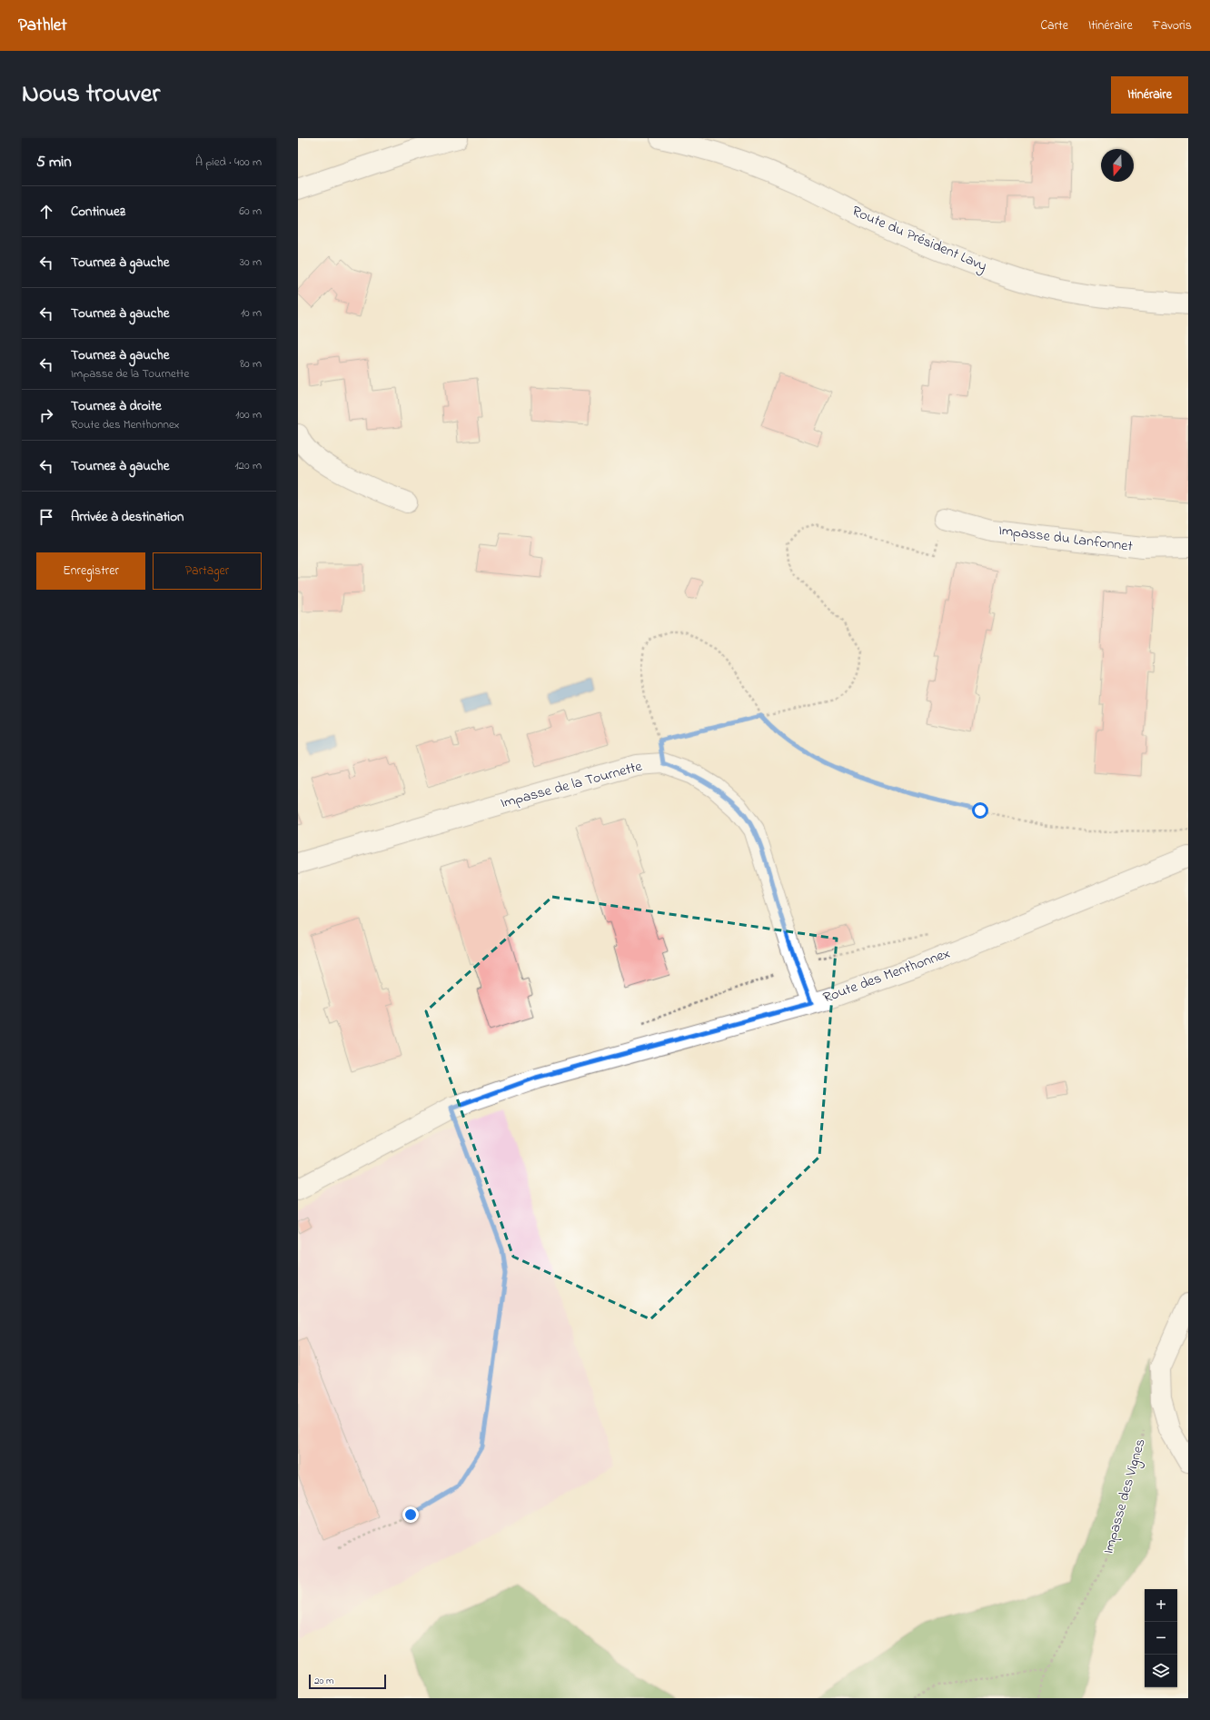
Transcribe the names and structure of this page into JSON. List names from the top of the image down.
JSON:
{
  "streets": {
    "street": [
      "Route du Président Lavy",
      "Impasse du Lanfonnet",
      "Impasse de la Tournette",
      "Route des Menthonnex"
    ],
    "path": ["Impasse des Vignes"]
  },
  "crossings": [
    ["Impasse de la Tournette", "Route des Menthonnex"]
  ],
  "scale_bar": "20 m",
  "north": "bottom",
  "page": {
    "header": "Pathlet",
    "nav": ["Carte", "Itinéraire", "Favoris"],
    "title": "Nous trouver",
    "buttons": [
      "Itinéraire",
      ["Enregistrer", "Partager"]
    ],
    "heading": ["5 min", "À pied · 400 m"],
    "list": [
      ["Continuez", "60 m"],
      ["Tournez à gauche", "30 m"],
      ["Tournez à gauche", "10 m"],
      ["Tournez à gauche", "Impasse de la Tournette", "80 m"],
      ["Tournez à droite", "Route des Menthonnex", "100 m"],
      ["Tournez à gauche", "120 m"],
      "Arrivée à destination"
    ],
    "map_buttons": ["+", "−"],
    "scale": "20 m"
  }
}
